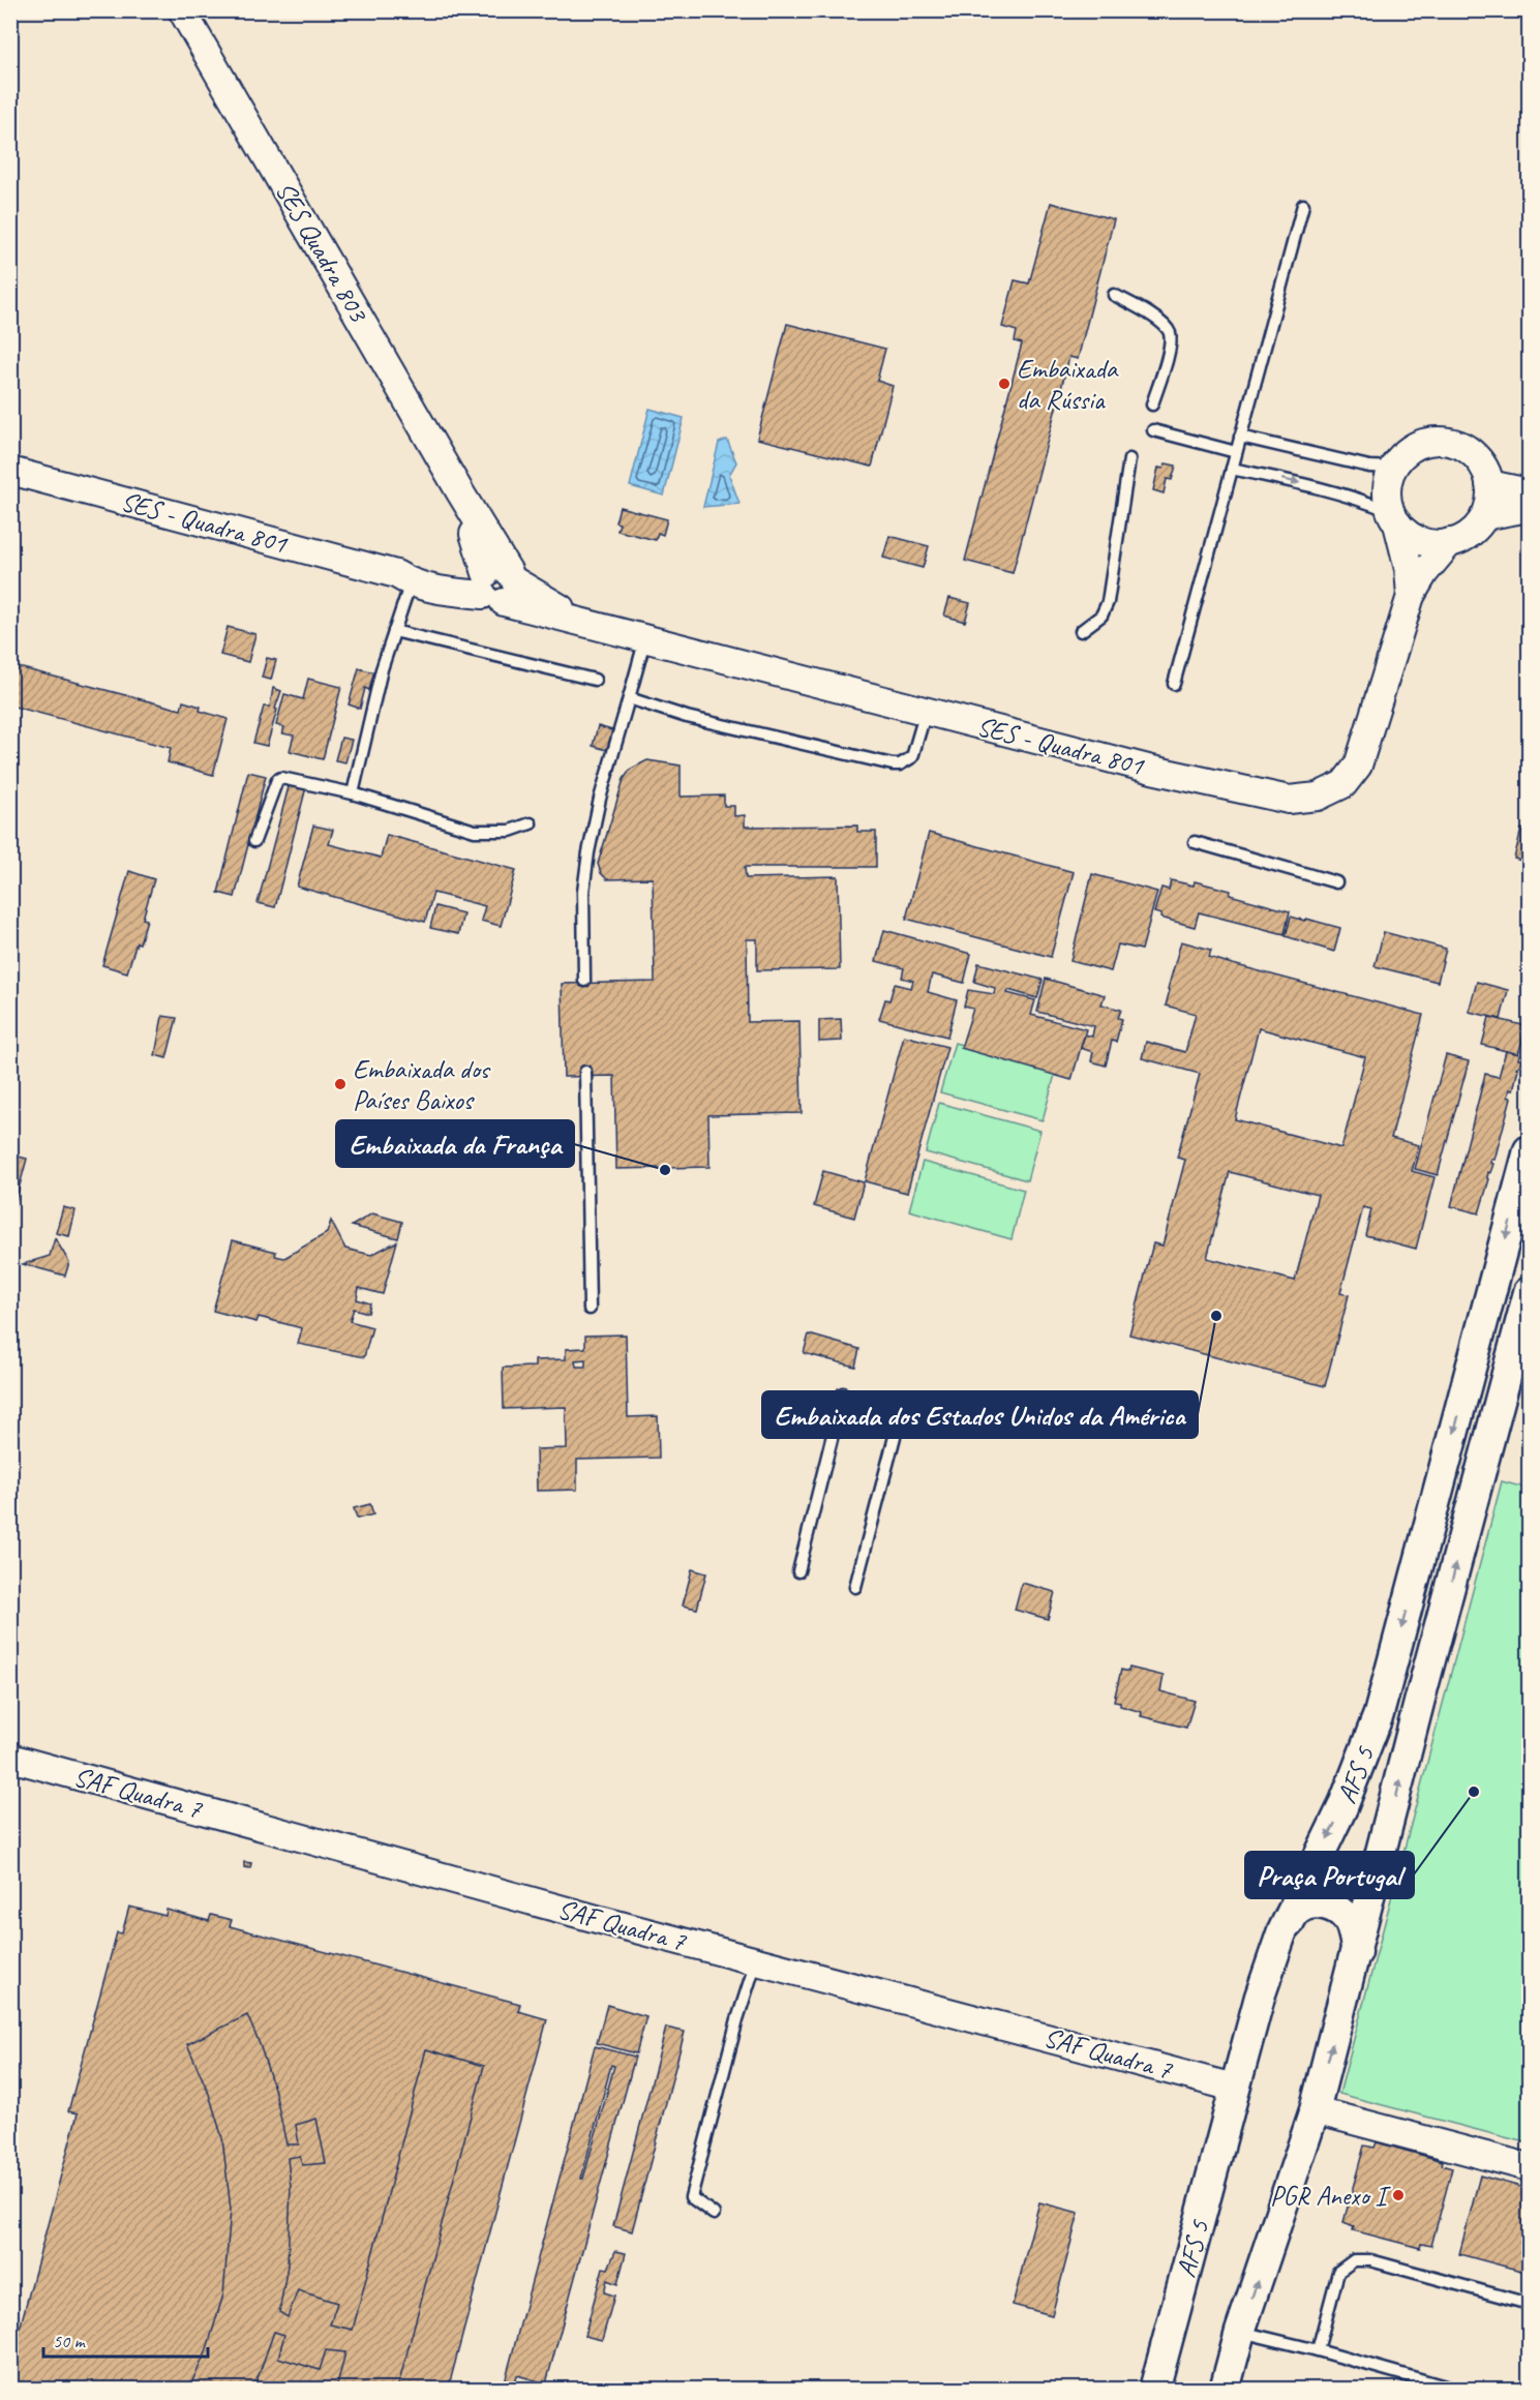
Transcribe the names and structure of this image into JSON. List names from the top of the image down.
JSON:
{
  "streets": {
    "main road": ["AFS 5"],
    "street": ["SES Quadra 803", "SES - Quadra 801", "SAF Quadra 7"]
  },
  "crossings": [
    ["SES Quadra 803", "SES - Quadra 801"],
    ["AFS 5", "SAF Quadra 7"]
  ],
  "places": [
    "Embaixada da Rússia",
    "Embaixada dos Países Baixos",
    "Embaixada da França",
    "Embaixada dos Estados Unidos da América",
    "Praça Portugal",
    "PGR Anexo I"
  ],
  "scale_bar": "50 m"
}
